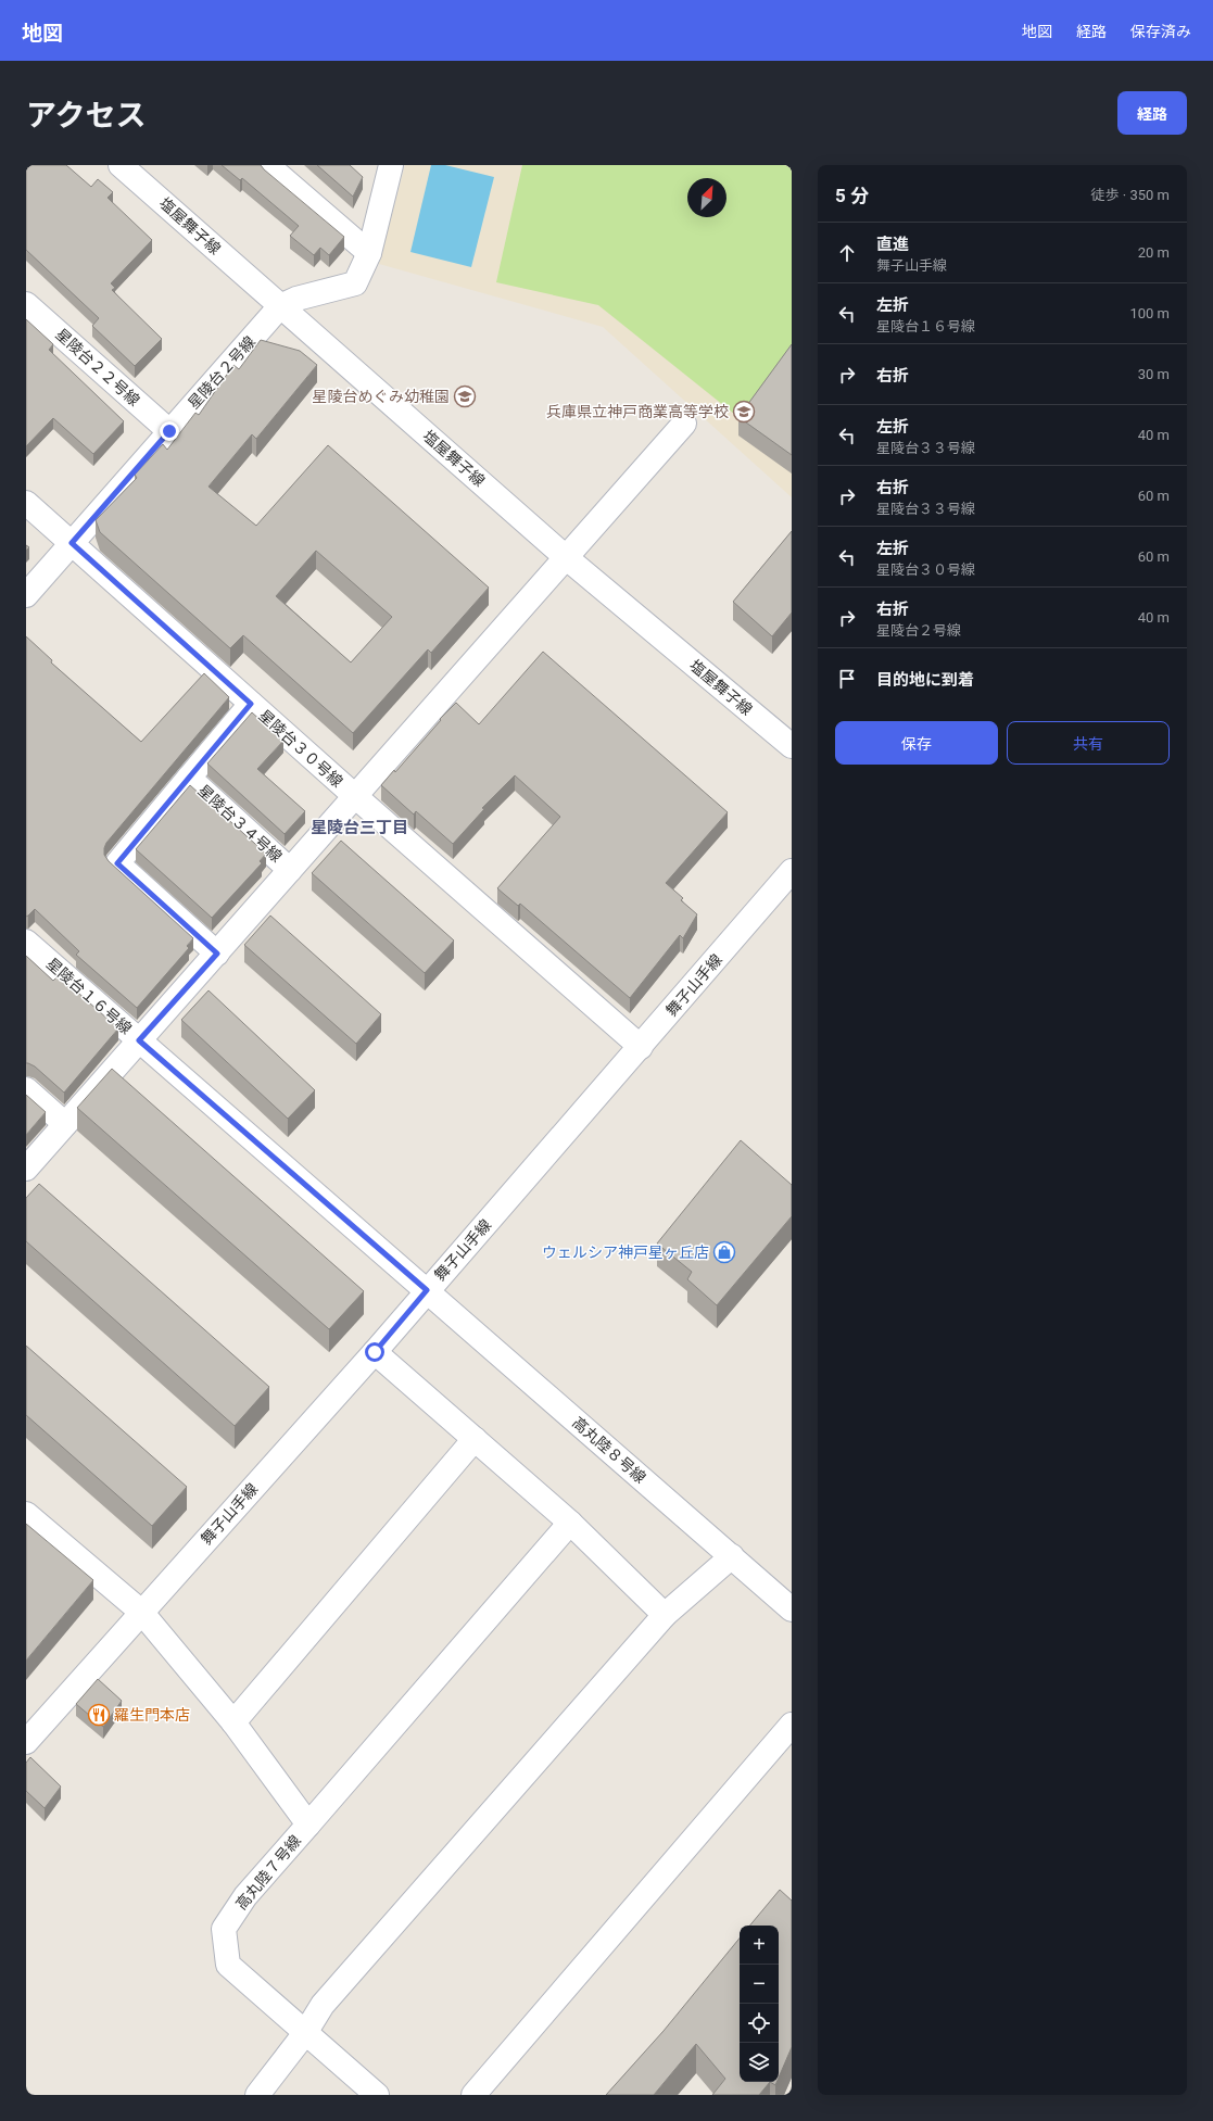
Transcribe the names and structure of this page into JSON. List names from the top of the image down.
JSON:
{
  "streets": {
    "street": [
      "塩屋舞子線",
      "星陵台２２号線",
      "星陵台２号線",
      "星陵台３０号線",
      "星陵台３４号線",
      "舞子山手線",
      "星陵台１６号線",
      "高丸陸８号線",
      "高丸陸７号線"
    ]
  },
  "crossings": [
    ["塩屋舞子線", "星陵台２号線"],
    ["星陵台２２号線", "星陵台２号線"],
    ["星陵台２号線", "星陵台３０号線"],
    ["星陵台３０号線", "舞子山手線"],
    ["舞子山手線", "星陵台１６号線"],
    ["舞子山手線", "高丸陸８号線"],
    ["舞子山手線", "高丸陸７号線"],
    ["星陵台１６号線", "高丸陸８号線"]
  ],
  "districts": ["星陵台三丁目"],
  "places": {
    "school or university": ["星陵台めぐみ幼稚園", "兵庫県立神戸商業高等学校"],
    "shop": ["ウェルシア神戸星ヶ丘店"],
    "restaurant": ["羅生門本店"]
  },
  "north": "top right",
  "page": {
    "header": "地図",
    "nav": ["地図", "経路", "保存済み"],
    "title": "アクセス",
    "buttons": [
      "経路",
      ["保存", "共有"]
    ],
    "heading": ["5 分", "徒歩 · 350 m"],
    "list": [
      ["直進", "舞子山手線", "20 m"],
      ["左折", "星陵台１６号線", "100 m"],
      ["右折", "30 m"],
      ["左折", "星陵台３３号線", "40 m"],
      ["右折", "星陵台３３号線", "60 m"],
      ["左折", "星陵台３０号線", "60 m"],
      ["右折", "星陵台２号線", "40 m"],
      "目的地に到着"
    ],
    "map_buttons": ["+", "−"]
  }
}
